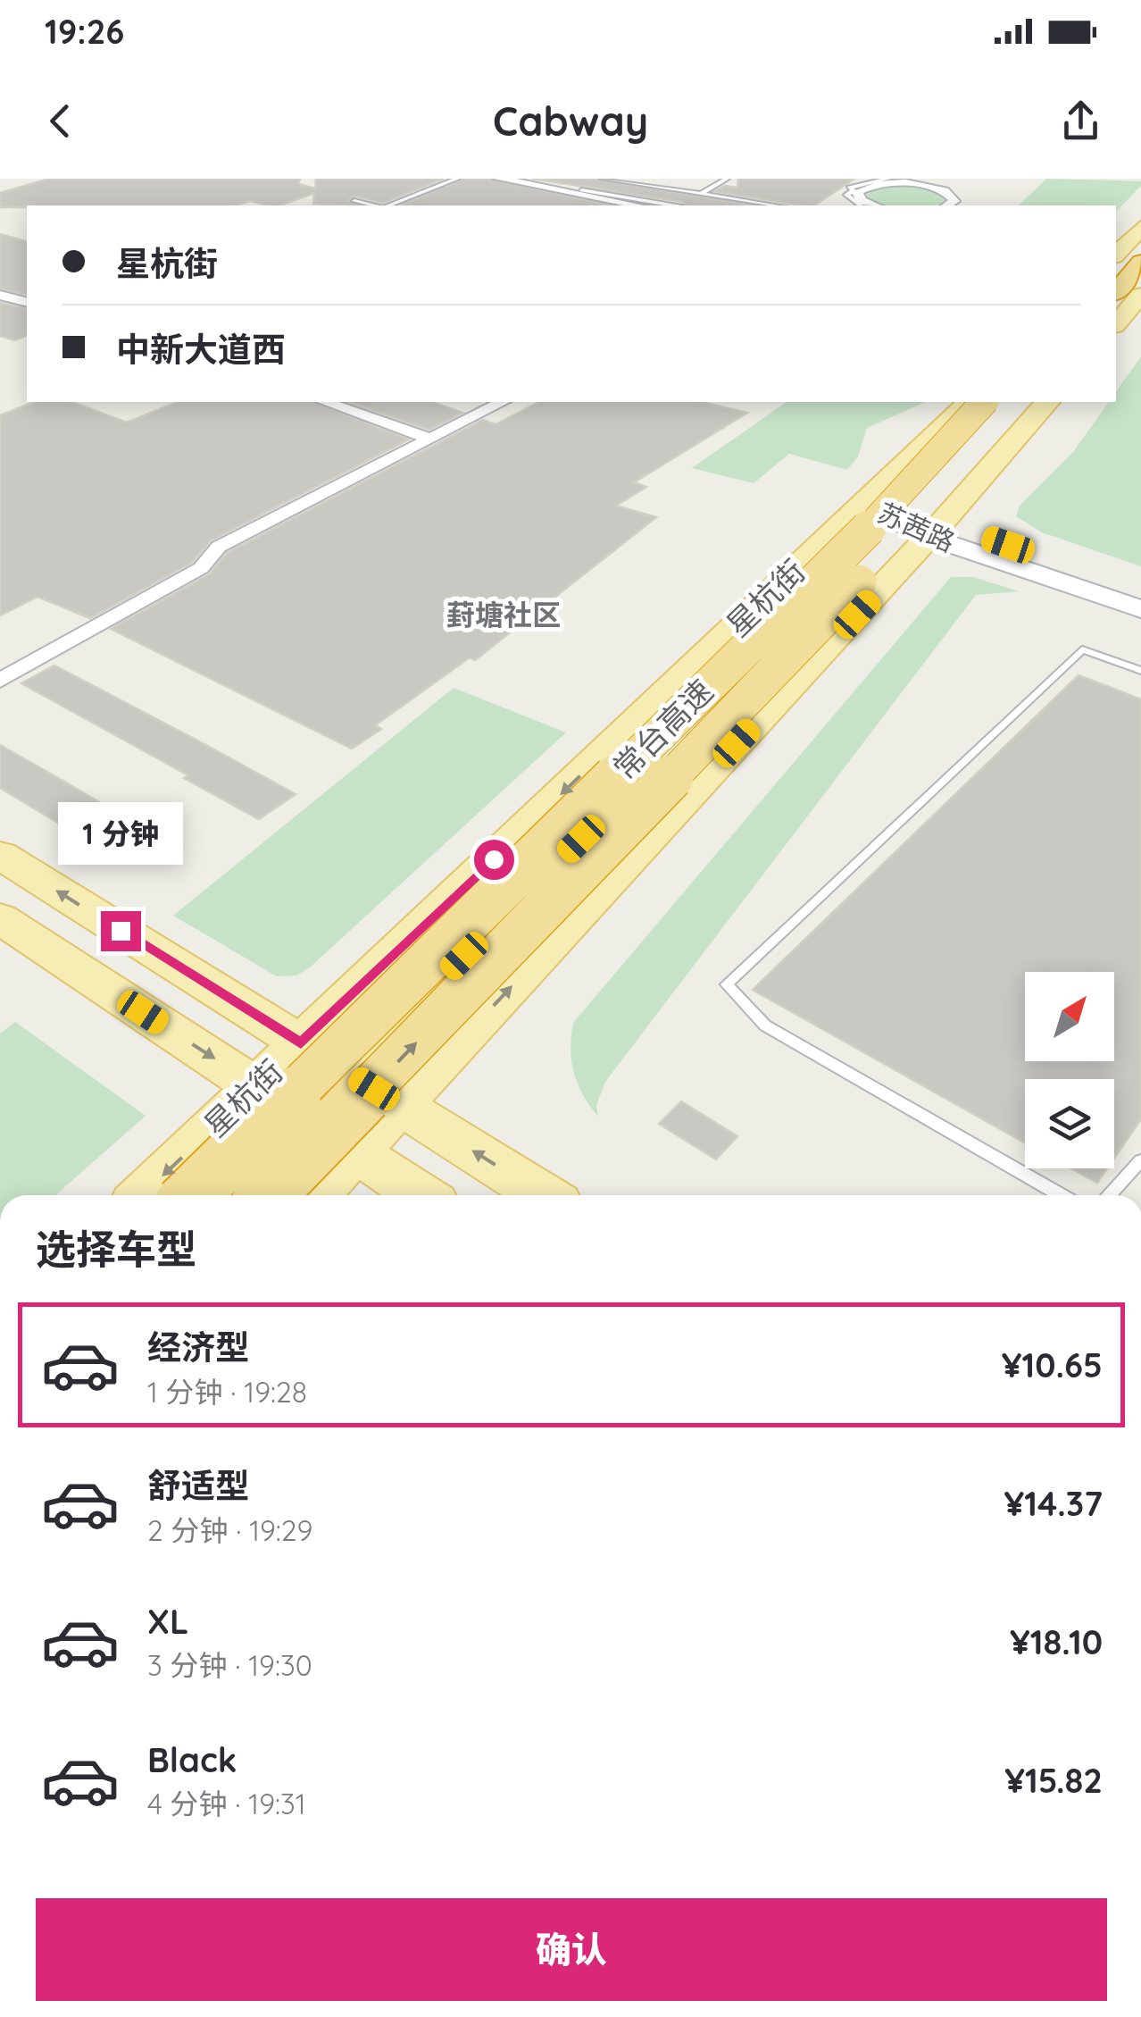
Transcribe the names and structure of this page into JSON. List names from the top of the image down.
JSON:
{
  "streets": {
    "highway": ["常台高速"],
    "main road": ["苏茜路", "星杭街"]
  },
  "crossings": [
    ["苏茜路", "星杭街"]
  ],
  "districts": ["葑塘社区"],
  "north": "top right",
  "page": {
    "status": "19:26",
    "header": "Cabway",
    "banner": ["星杭街", "中新大道西"],
    "bubble": "1 分钟",
    "heading": "选择车型",
    "list": [
      {
        "name": "经济型",
        "note": "1 分钟 · 19:28",
        "value": "¥10.65"
      },
      {
        "name": "舒适型",
        "note": "2 分钟 · 19:29",
        "value": "¥14.37"
      },
      {
        "name": "XL",
        "note": "3 分钟 · 19:30",
        "value": "¥18.10"
      },
      {
        "name": "Black",
        "note": "4 分钟 · 19:31",
        "value": "¥15.82"
      }
    ],
    "buttons": "确认"
  }
}
